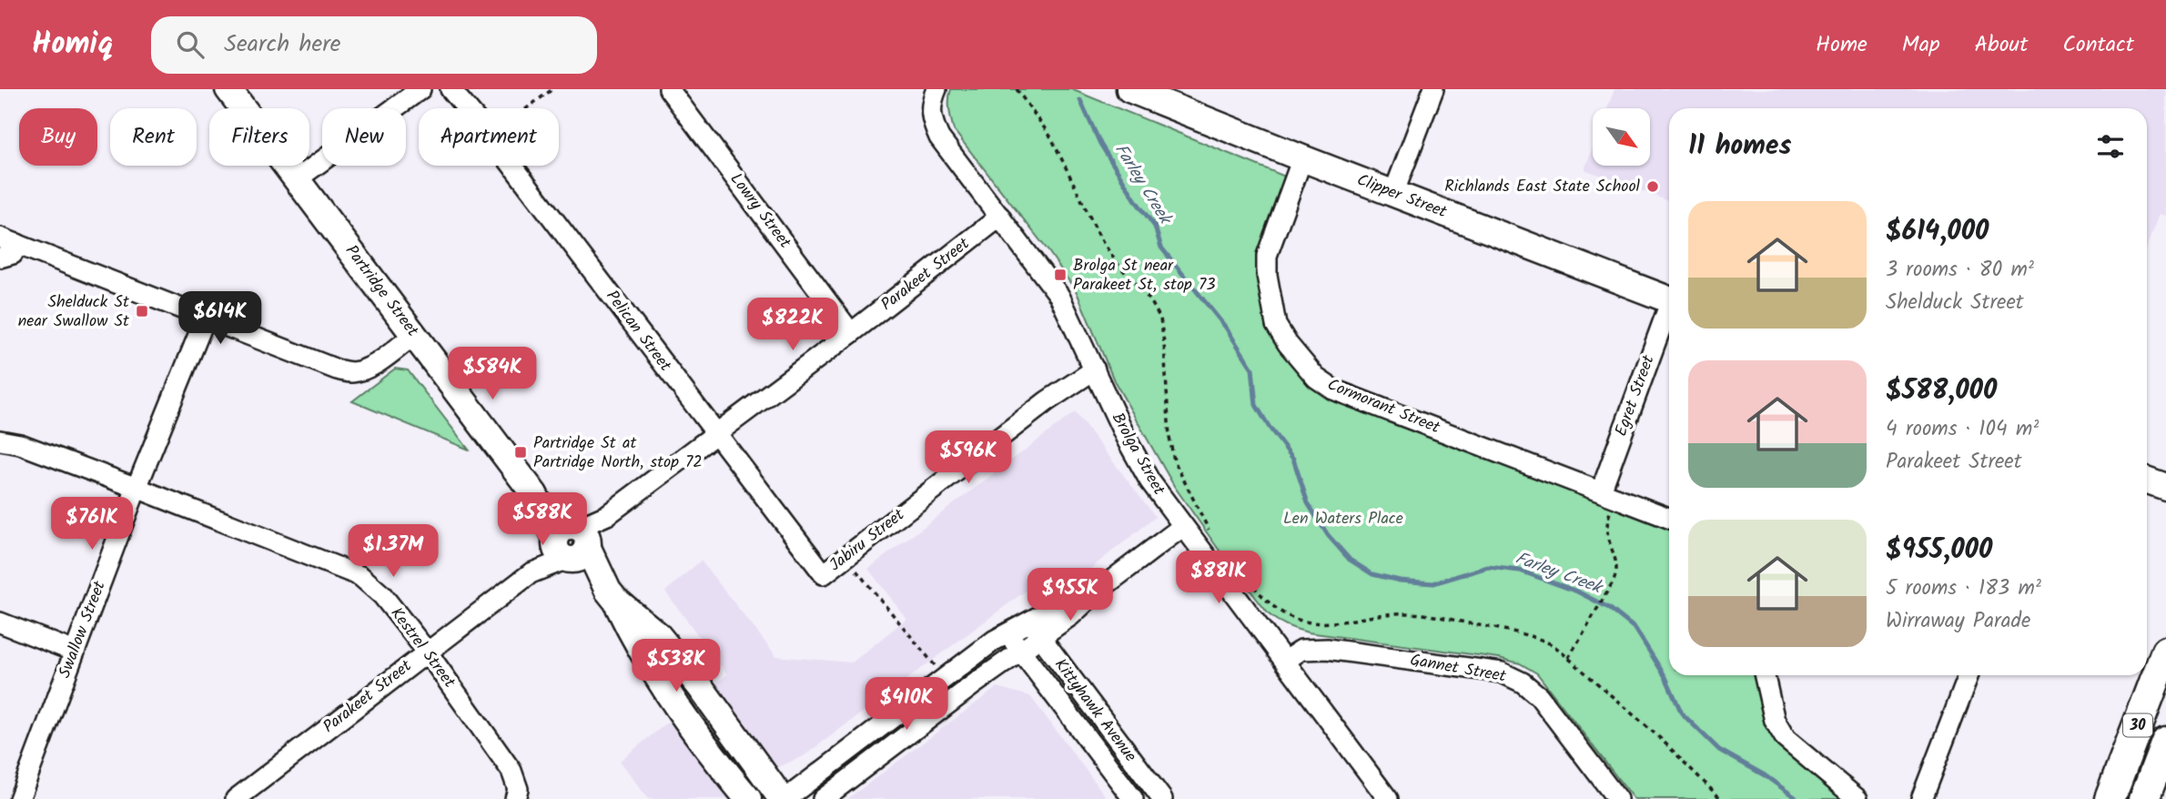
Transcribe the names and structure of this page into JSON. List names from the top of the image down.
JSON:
{
  "streets": {
    "main road": ["30"],
    "street": [
      "Clipper Street",
      "Lowry Street",
      "Parakeet Street",
      "Partridge Street",
      "Pelican Street",
      "Egret Street",
      "Cormorant Street",
      "Brolga Street",
      "Jabiru Street",
      "Swallow Street",
      "Kestrel Street",
      "Gannet Street",
      "Kittyhawk Avenue"
    ]
  },
  "crossings": [
    ["Clipper Street", "Cormorant Street"],
    ["Lowry Street", "Parakeet Street"],
    ["Parakeet Street", "Partridge Street"],
    ["Parakeet Street", "Pelican Street"],
    ["Parakeet Street", "Brolga Street"],
    ["Parakeet Street", "Kestrel Street"],
    ["Pelican Street", "Jabiru Street"],
    ["Egret Street", "Cormorant Street"],
    ["Brolga Street", "Jabiru Street"],
    ["Brolga Street", "Gannet Street"],
    ["Swallow Street", "Kestrel Street"]
  ],
  "water": ["Farley Creek"],
  "parks": ["Len Waters Place"],
  "places": {
    "other": ["Richlands East State School"],
    "transit": ["Brolga St near Parakeet St, stop 73", "Shelduck St near Swallow St", "Partridge St at Partridge North, stop 72"]
  },
  "north": "bottom right",
  "page": {
    "header": "Homiq",
    "search": "Search here",
    "nav": [
      "Home",
      "Map",
      "About",
      "Contact"
    ],
    "chip": [
      "Buy",
      "Rent",
      "Filters",
      "New",
      "Apartment"
    ],
    "heading": "11 homes",
    "list": [
      {
        "name": "$614,000",
        "note": "3 rooms · 80 m² · Shelduck Street"
      },
      {
        "name": "$588,000",
        "note": "4 rooms · 104 m² · Parakeet Street"
      },
      {
        "name": "$955,000",
        "note": "5 rooms · 183 m² · Wirraway Parade"
      }
    ],
    "price": [
      "$614K",
      "$822K",
      "$584K",
      "$596K",
      "$588K",
      "$761K",
      "$1.37M",
      "$881K",
      "$955K",
      "$538K",
      "$410K"
    ]
  }
}
